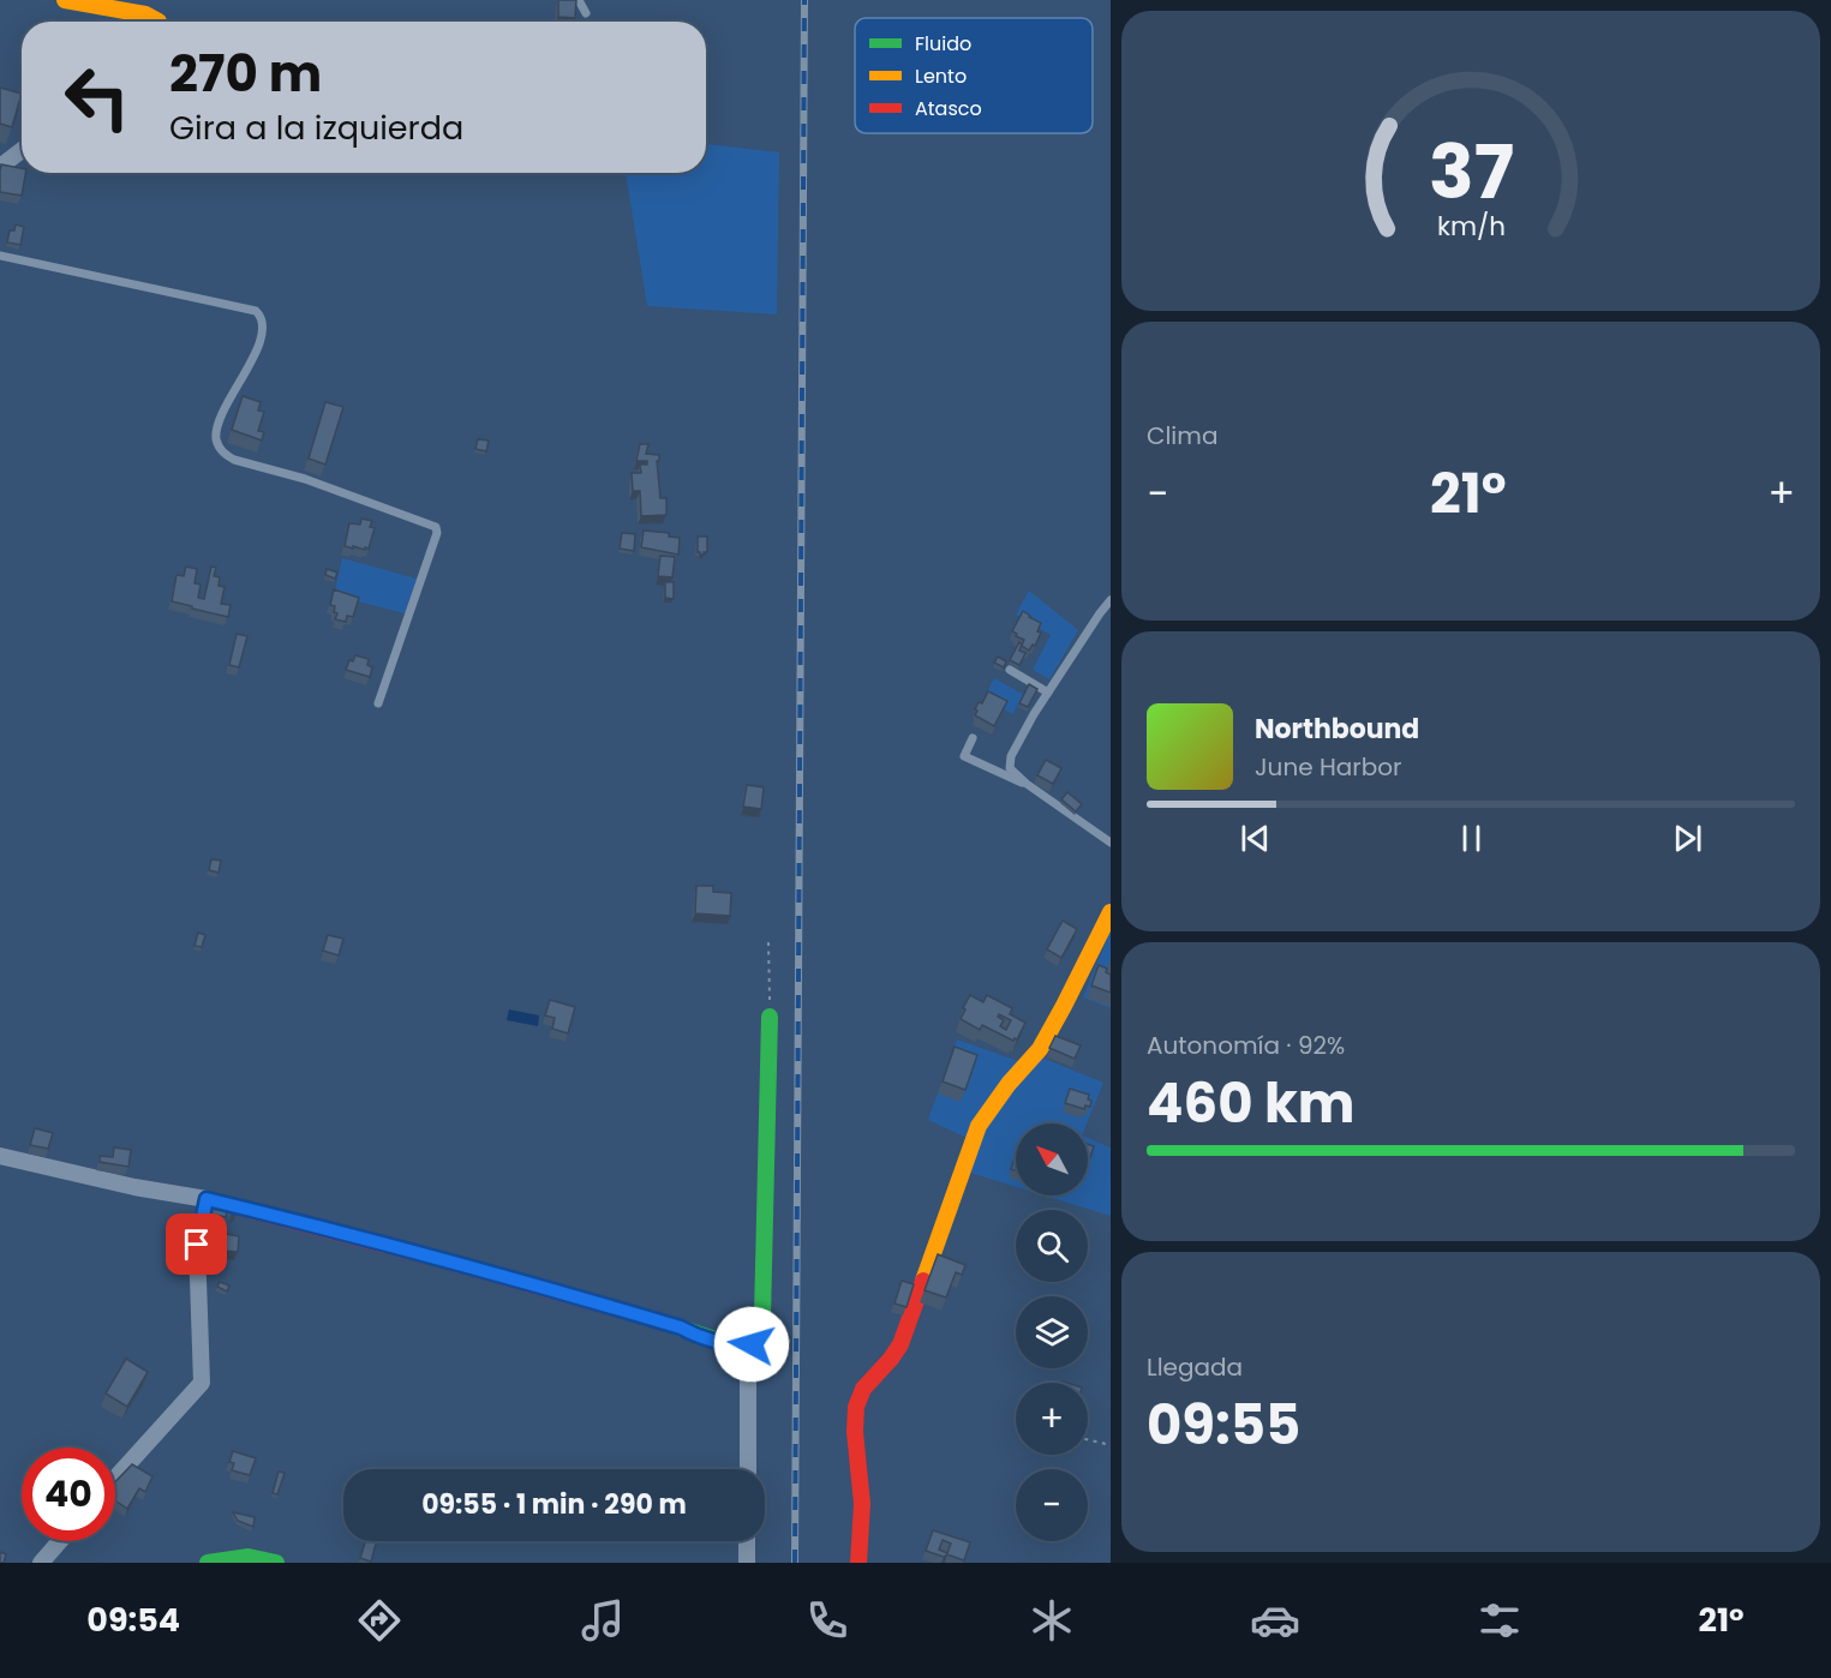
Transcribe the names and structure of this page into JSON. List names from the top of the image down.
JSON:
{
  "legend": ["Fluido", "Lento", "Atasco"],
  "north": "top left",
  "page": {
    "turn": ["270 m", "Gira a la izquierda"],
    "tile": [
      "Clima",
      ["Autonomía · 92%", "460 km"],
      ["Llegada", "09:55"]
    ],
    "heat": ["−", "21°", "+"],
    "song": ["Northbound", "June Harbor"],
    "map_buttons": ["+", "−"],
    "limit": "40",
    "trip": "09:55 · 1 min · 290 m",
    "tabs": ["09:54", "21°"],
    "gauge": ["37", "km/h"]
  }
}
